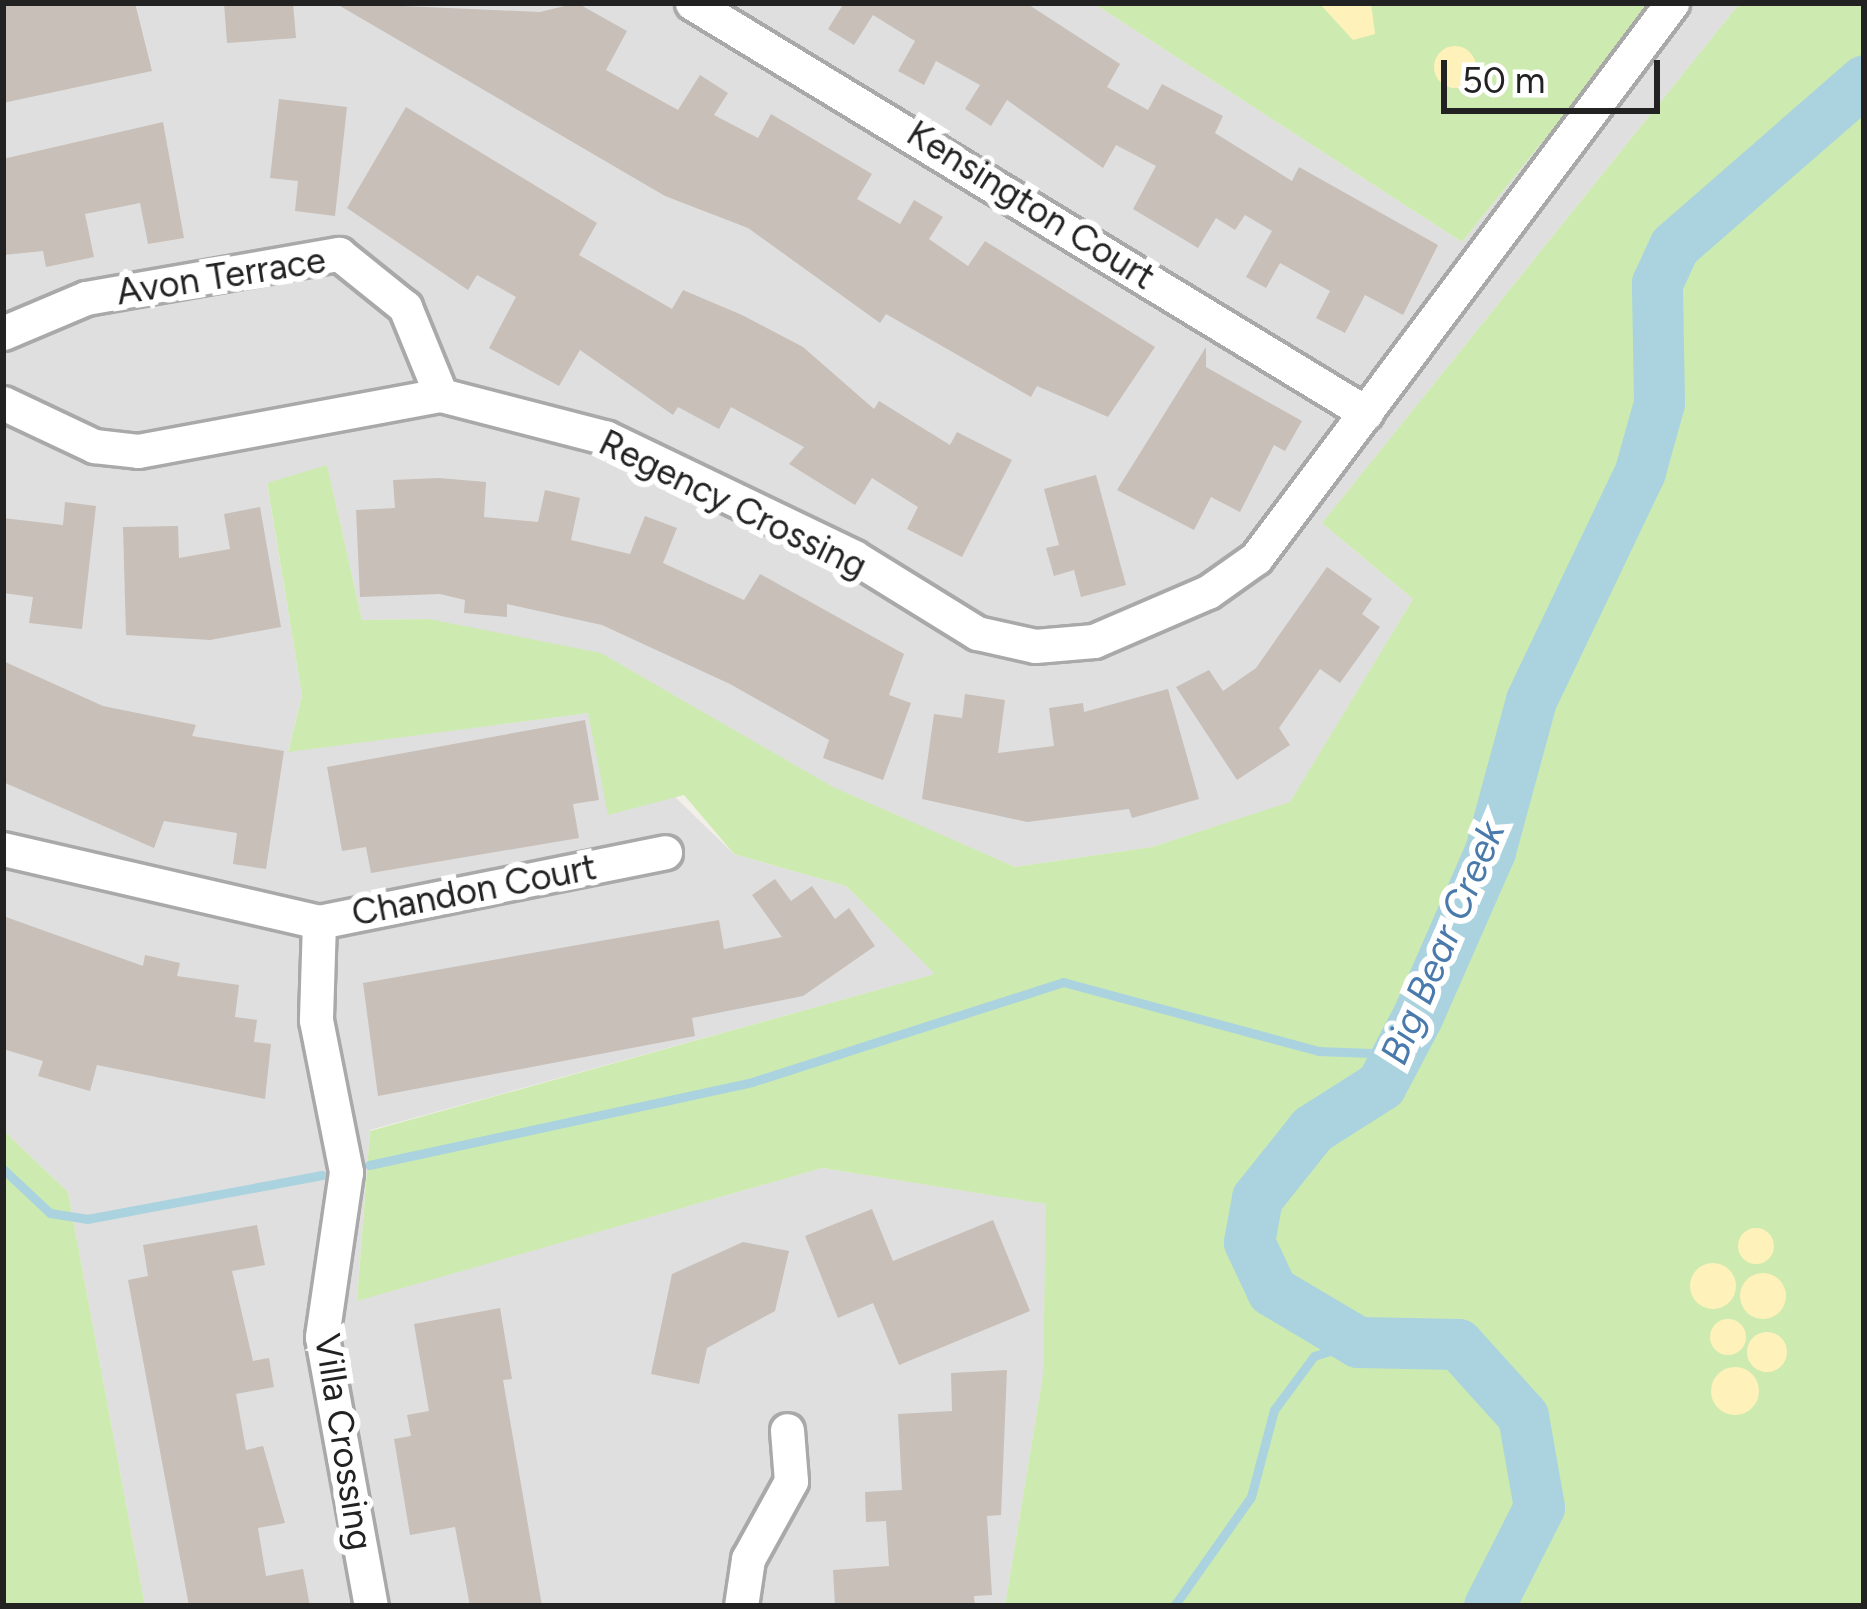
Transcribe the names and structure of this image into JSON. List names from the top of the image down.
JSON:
{
  "streets": {
    "street": [
      "Kensington Court",
      "Avon Terrace",
      "Regency Crossing",
      "Chandon Court",
      "Villa Crossing"
    ]
  },
  "crossings": [
    ["Kensington Court", "Regency Crossing"],
    ["Avon Terrace", "Regency Crossing"],
    ["Chandon Court", "Villa Crossing"]
  ],
  "water": ["Big Bear Creek"],
  "scale_bar": "50 m"
}
